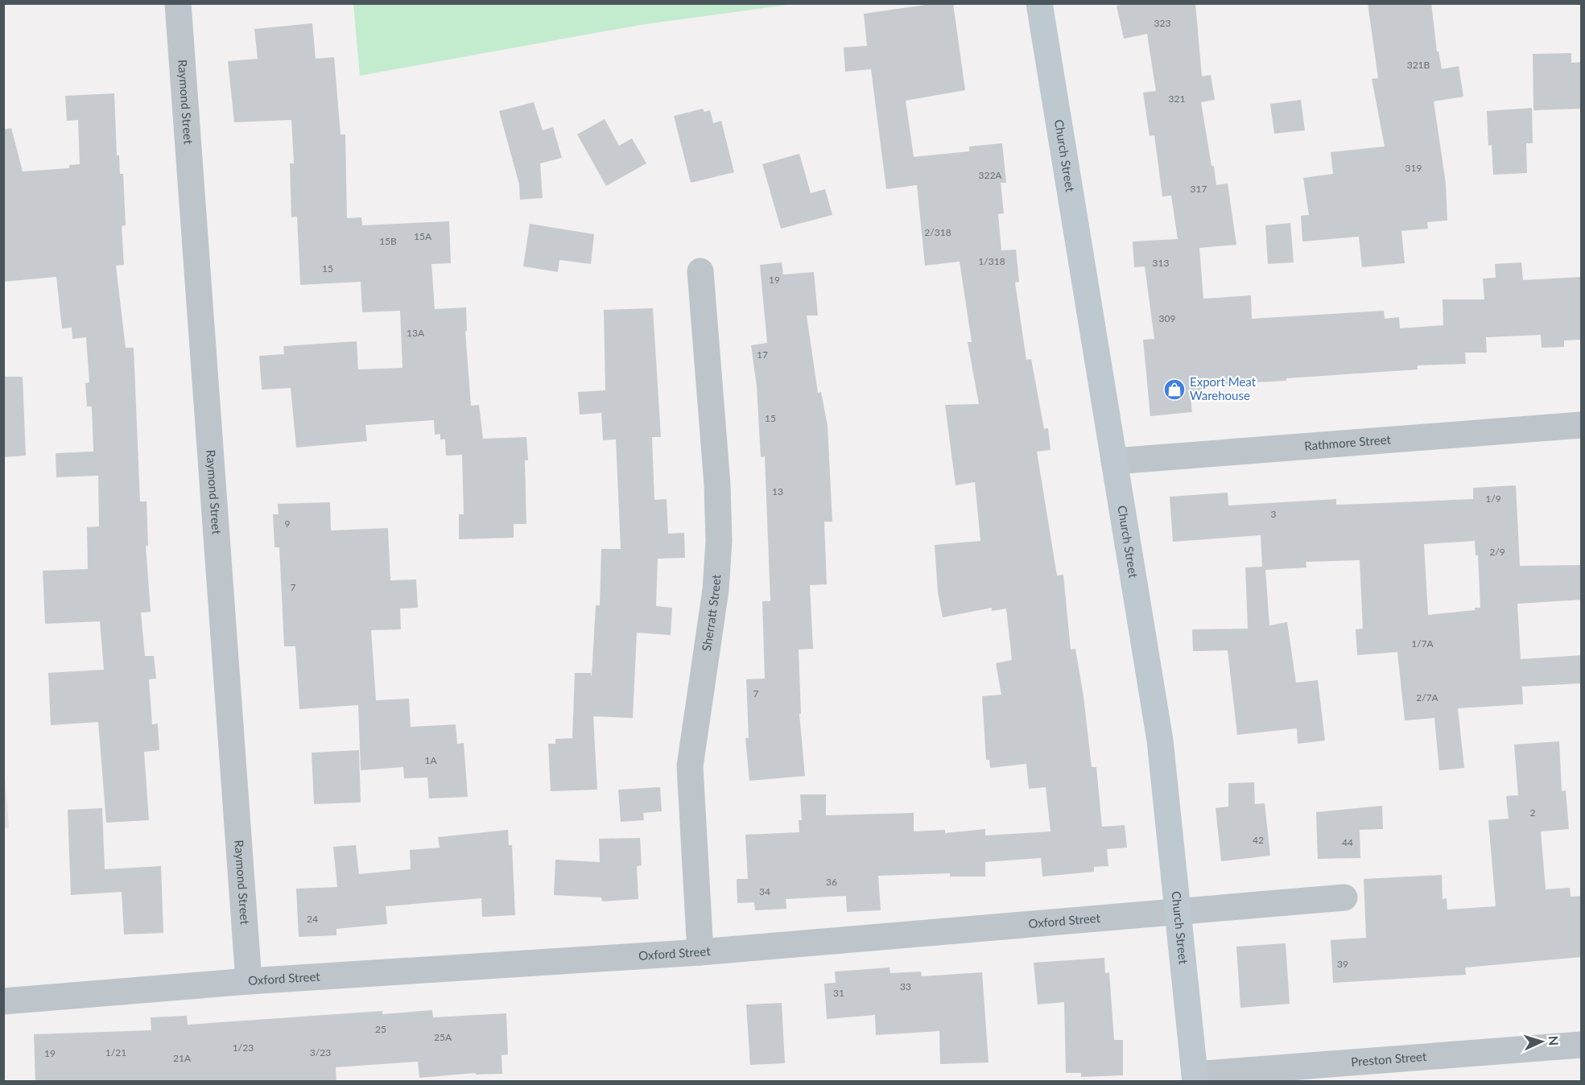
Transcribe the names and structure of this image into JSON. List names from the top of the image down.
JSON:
{
  "streets": {
    "street": [
      "Raymond Street",
      "Church Street",
      "Rathmore Street",
      "Sherratt Street",
      "Oxford Street",
      "Preston Street"
    ]
  },
  "crossings": [
    ["Raymond Street", "Oxford Street"],
    ["Church Street", "Rathmore Street"],
    ["Church Street", "Oxford Street"],
    ["Church Street", "Preston Street"],
    ["Sherratt Street", "Oxford Street"]
  ],
  "places": {
    "shop": ["Export Meat Warehouse"]
  },
  "house_numbers": [
    "323",
    "321B",
    "321",
    "319",
    "322A",
    "317",
    "2/318",
    "15A",
    "15B",
    "1/318",
    "313",
    "15",
    "19",
    "309",
    "13A",
    "17",
    "15",
    "13",
    "1/9",
    "3",
    "9",
    "2/9",
    "7",
    "1/7A",
    "7",
    "2/7A",
    "1A",
    "2",
    "42",
    "44",
    "36",
    "34",
    "24",
    "39",
    "33",
    "31",
    "25",
    "25A",
    "1/23",
    "1/21",
    "3/23",
    "19",
    "21A"
  ],
  "north": "right"
}
